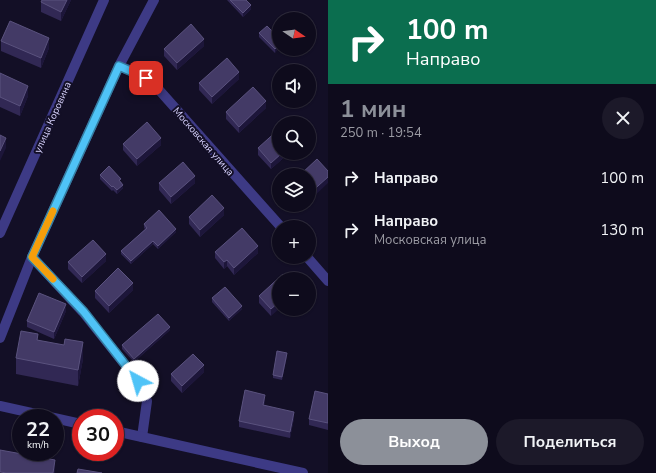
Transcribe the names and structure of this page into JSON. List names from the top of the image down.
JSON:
{
  "streets": {
    "street": ["улица Коровина", "Московская улица"]
  },
  "north": "right",
  "page": {
    "turn": ["100 m", "Направо"],
    "map_buttons": ["+", "−"],
    "heading": ["1 мин", "250 m · 19:54"],
    "list": [
      {
        "name": "Направо",
        "value": "100 m"
      },
      {
        "name": "Направо",
        "note": "Московская улица",
        "value": "130 m"
      }
    ],
    "speed": "22 km/h",
    "limit": "30",
    "buttons": ["Выход", "Поделиться"]
  }
}
